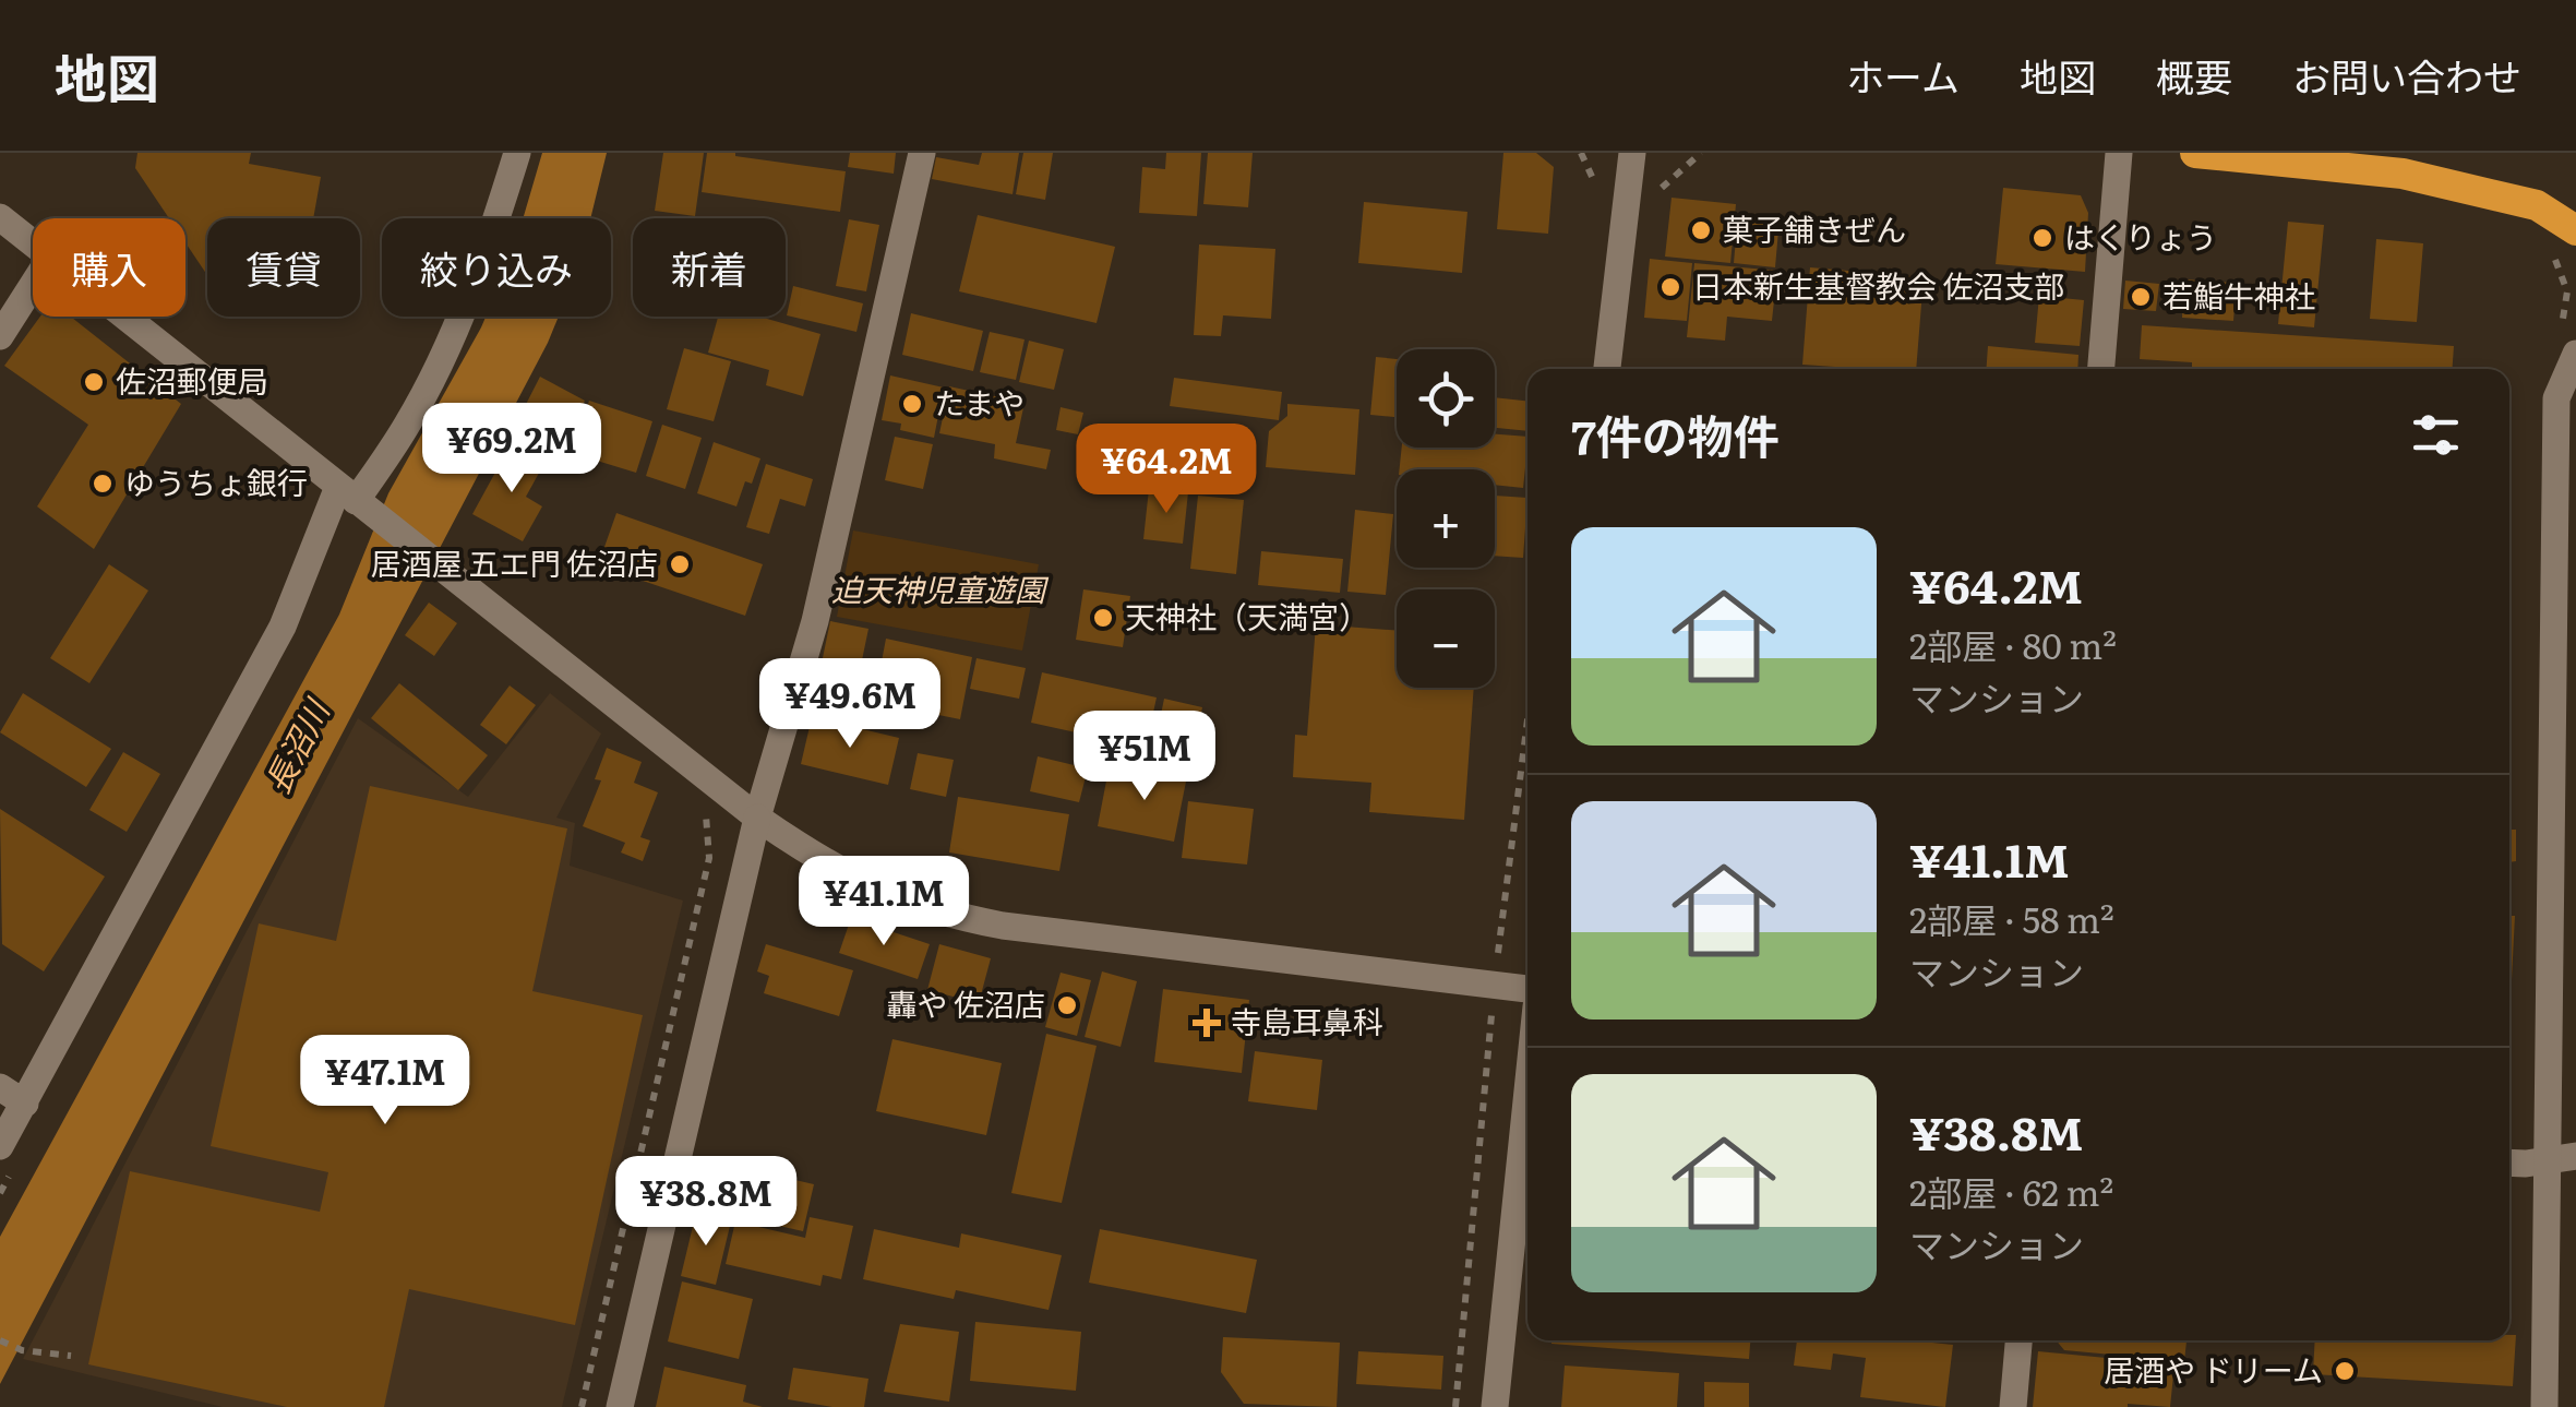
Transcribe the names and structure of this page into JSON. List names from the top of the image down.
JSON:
{
  "water": ["長沼川"],
  "parks": ["迫天神児童遊園"],
  "places": {
    "other": [
      "菓子舗きぜん",
      "はくりょう",
      "日本新生基督教会 佐沼支部",
      "若鮨牛神社",
      "佐沼郵便局",
      "たまや",
      "ゆうちょ銀行",
      "居酒屋 五エ門 佐沼店",
      "天神社（天満宮）",
      "轟や 佐沼店",
      "居酒や ドリーム"
    ],
    "health": ["寺島耳鼻科"]
  },
  "page": {
    "header": "地図",
    "nav": [
      "ホーム",
      "地図",
      "概要",
      "お問い合わせ"
    ],
    "chip": [
      "購入",
      "賃貸",
      "絞り込み",
      "新着"
    ],
    "map_buttons": ["+", "−"],
    "heading": "7件の物件",
    "price": [
      "¥69.2M",
      "¥64.2M",
      "¥49.6M",
      "¥51M",
      "¥41.1M",
      "¥47.1M",
      "¥38.8M"
    ],
    "list": [
      {
        "name": "¥64.2M",
        "note": "2部屋 · 80 m² · マンション"
      },
      {
        "name": "¥41.1M",
        "note": "2部屋 · 58 m² · マンション"
      },
      {
        "name": "¥38.8M",
        "note": "2部屋 · 62 m² · マンション"
      }
    ]
  }
}
